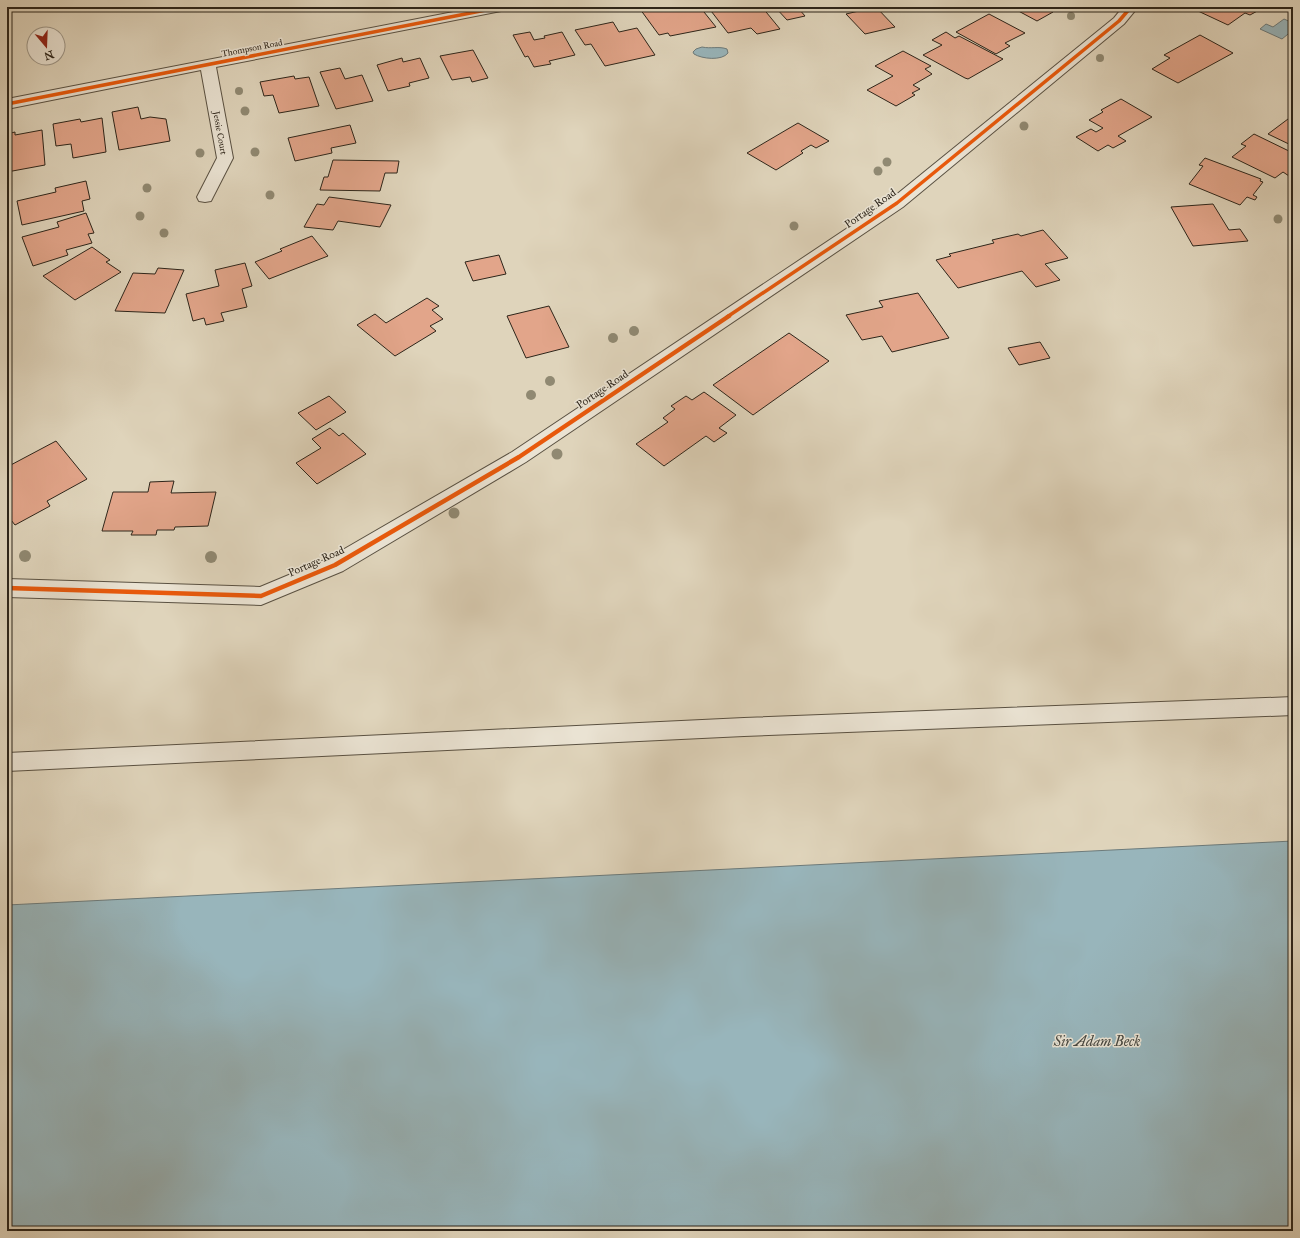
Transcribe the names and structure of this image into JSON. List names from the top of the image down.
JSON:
{
  "streets": {
    "street": ["Thompson Road", "Jessie Court", "Portage Road"]
  },
  "crossings": [
    ["Thompson Road", "Jessie Court"]
  ],
  "water": ["Sir Adam Beck"],
  "north": "bottom"
}
